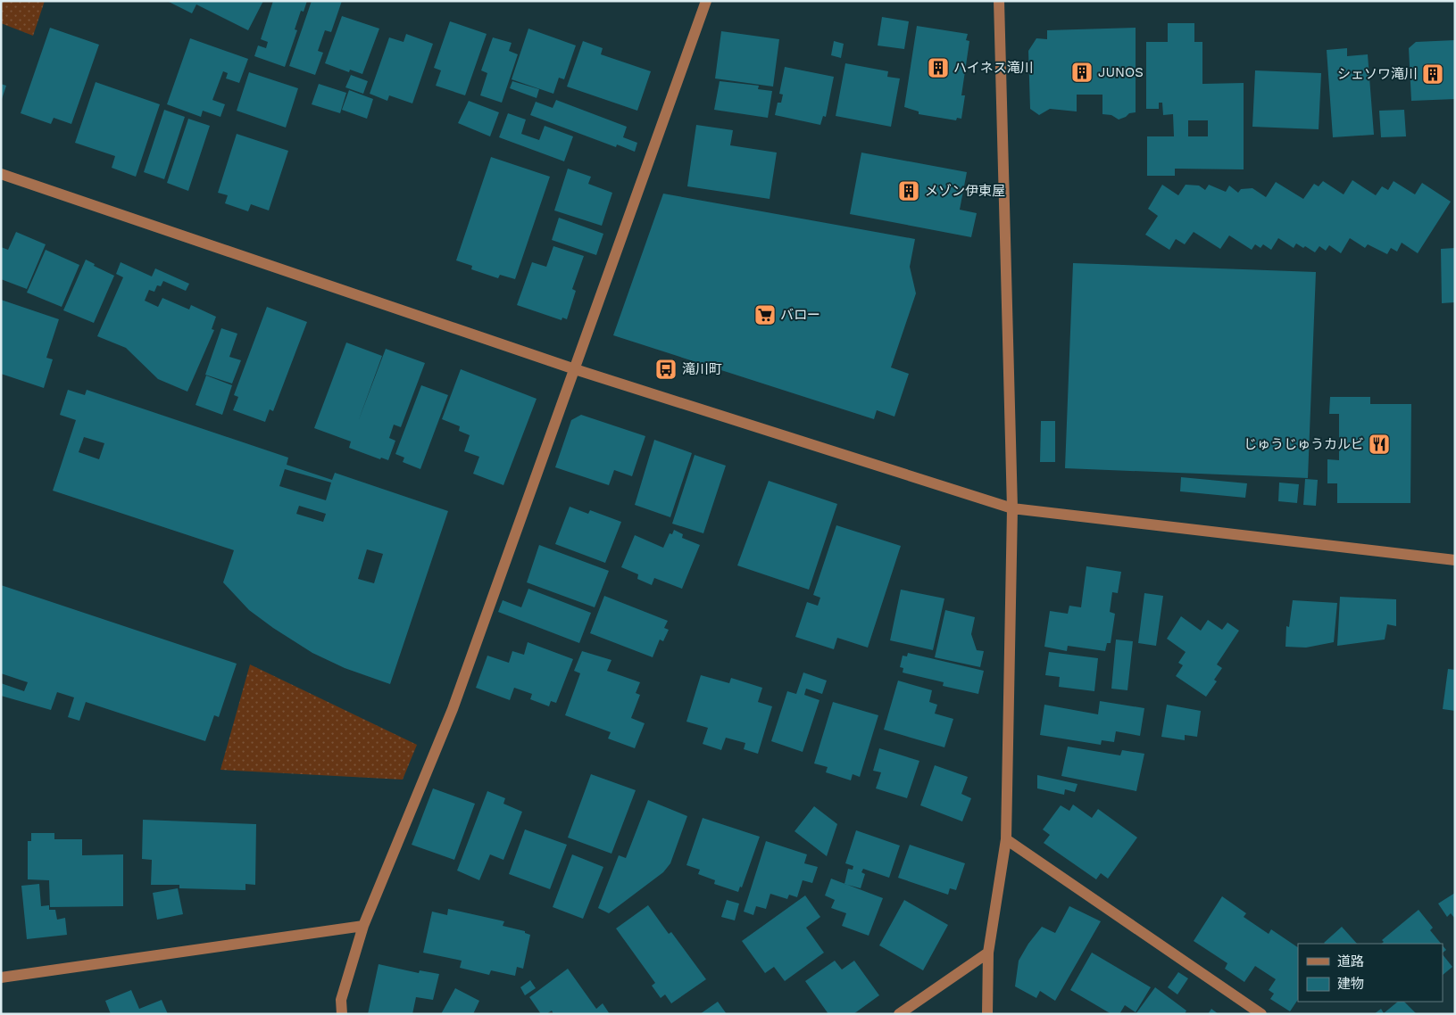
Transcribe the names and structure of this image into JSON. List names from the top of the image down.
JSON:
{
  "places": {
    "building": [
      "ハイネス滝川",
      "JUNOS",
      "シェソワ滝川",
      "メゾン伊東屋"
    ],
    "supermarket": ["バロー"],
    "bus stop": ["滝川町"],
    "restaurant": ["じゅうじゅうカルビ"]
  },
  "legend": ["道路", "建物"]
}
